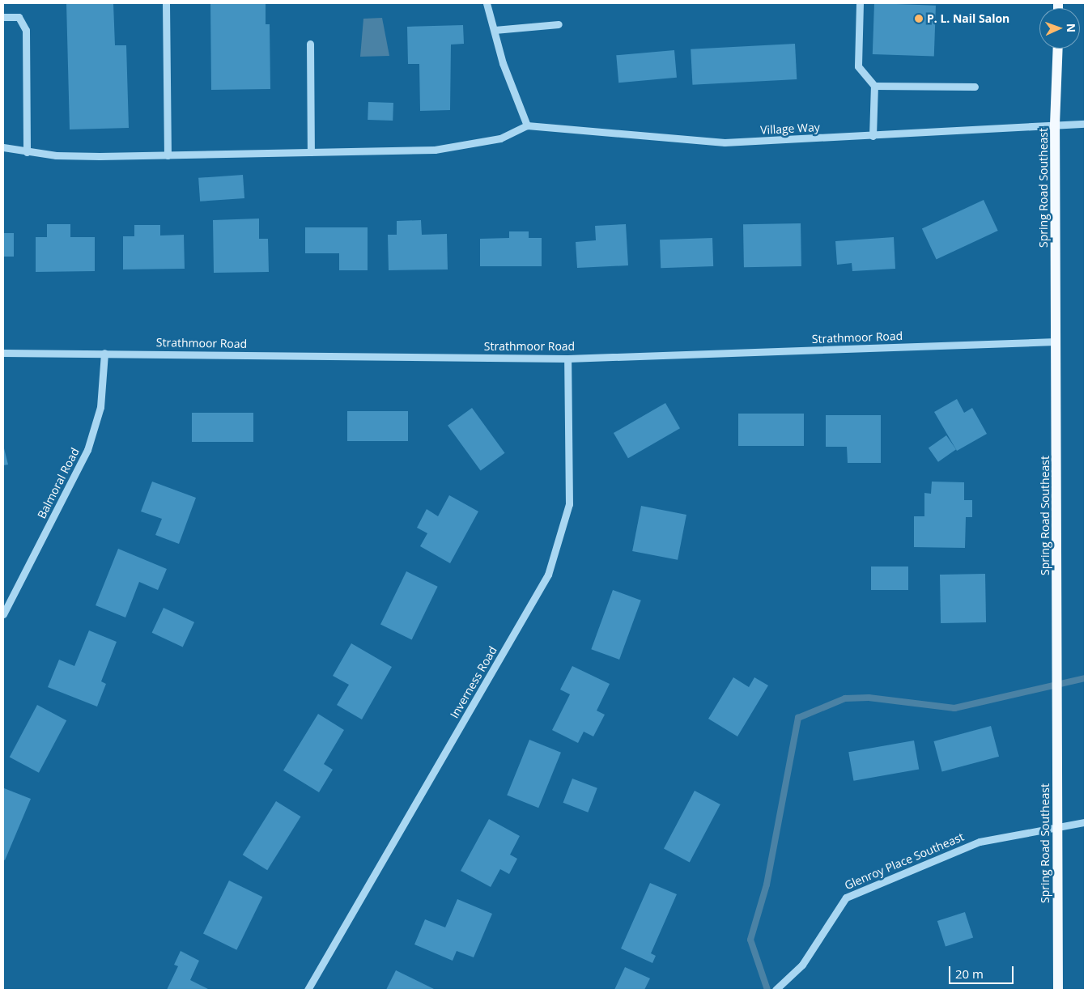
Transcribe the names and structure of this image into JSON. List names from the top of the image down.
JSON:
{
  "streets": {
    "main road": ["Spring Road Southeast"],
    "street": [
      "Village Way",
      "Strathmoor Road",
      "Balmoral Road",
      "Inverness Road",
      "Glenroy Place Southeast"
    ]
  },
  "crossings": [
    ["Village Way", "Spring Road Southeast"],
    ["Spring Road Southeast", "Strathmoor Road"],
    ["Spring Road Southeast", "Glenroy Place Southeast"],
    ["Strathmoor Road", "Balmoral Road"],
    ["Strathmoor Road", "Inverness Road"]
  ],
  "places": ["P. L. Nail Salon"],
  "scale_bar": "20 m",
  "north": "right"
}
